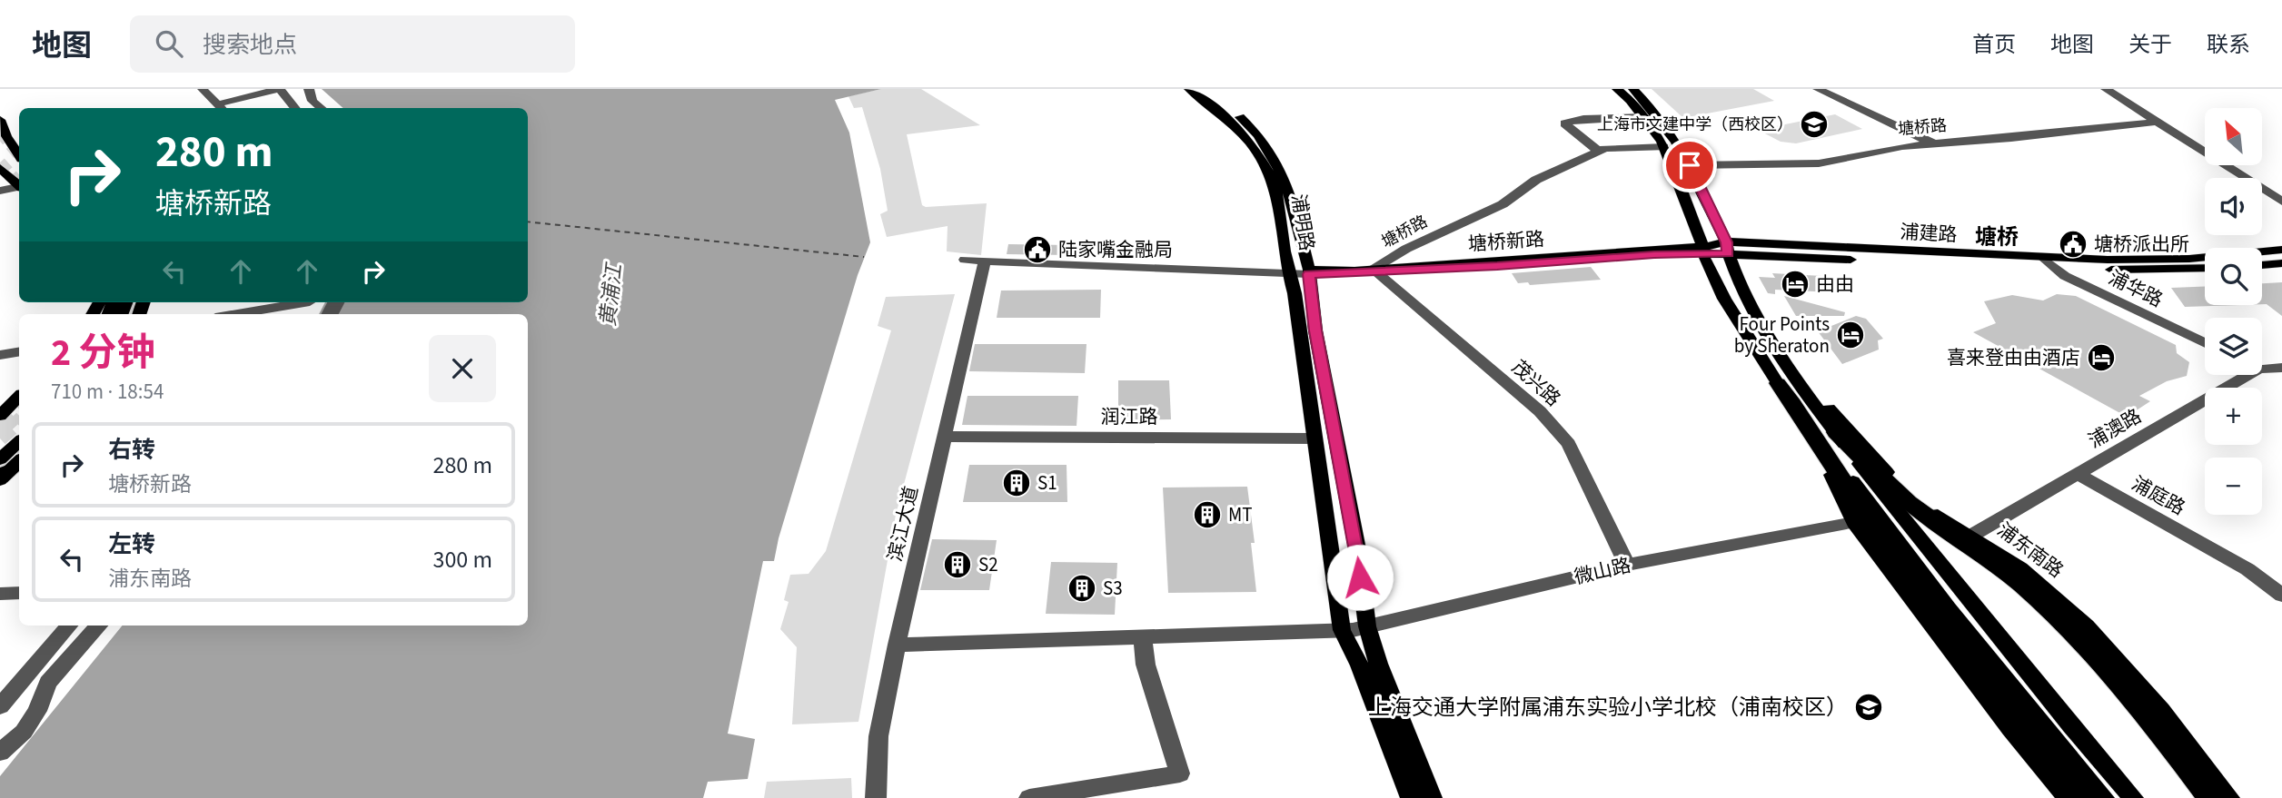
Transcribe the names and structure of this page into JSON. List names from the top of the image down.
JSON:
{
  "streets": {
    "main road": [
      "浦明路",
      "浦建路",
      "塘桥新路",
      "浦东南路"
    ],
    "street": [
      "塘桥路",
      "浦华路",
      "茂兴路",
      "润江路",
      "浦澳路",
      "浦庭路",
      "滨江大道",
      "微山路"
    ]
  },
  "crossings": [
    ["塘桥路", "塘桥新路"],
    ["塘桥路", "茂兴路"],
    ["塘桥路", "浦东南路"],
    ["浦明路", "塘桥新路"],
    ["浦明路", "润江路"],
    ["浦明路", "微山路"],
    ["浦建路", "塘桥新路"],
    ["浦建路", "浦华路"],
    ["浦建路", "浦东南路"],
    ["塘桥新路", "茂兴路"],
    ["塘桥新路", "滨江大道"],
    ["塘桥新路", "浦东南路"],
    ["茂兴路", "微山路"],
    ["润江路", "滨江大道"],
    ["浦澳路", "浦庭路"],
    ["浦澳路", "浦东南路"],
    ["滨江大道", "微山路"]
  ],
  "districts": ["塘桥"],
  "water": ["黄浦江"],
  "places": {
    "school or university": ["上海市文建中学（西校区）", "上海交通大学附属浦东实验小学北校（浦南校区）"],
    "public building": ["塘桥派出所", "陆家嘴金融局"],
    "hotel": ["由由", "Four Points by Sheraton", "喜来登由由酒店"],
    "building": [
      "S1",
      "MT",
      "S2",
      "S3"
    ]
  },
  "north": "top left",
  "page": {
    "header": "地图",
    "search": "搜索地点",
    "nav": [
      "首页",
      "地图",
      "关于",
      "联系"
    ],
    "map_buttons": ["+", "−"],
    "turn": ["280 m", "塘桥新路"],
    "heading": ["2 分钟", "710 m · 18:54"],
    "list": [
      {
        "name": "右转",
        "note": "塘桥新路",
        "value": "280 m"
      },
      {
        "name": "左转",
        "note": "浦东南路",
        "value": "300 m"
      }
    ]
  }
}
